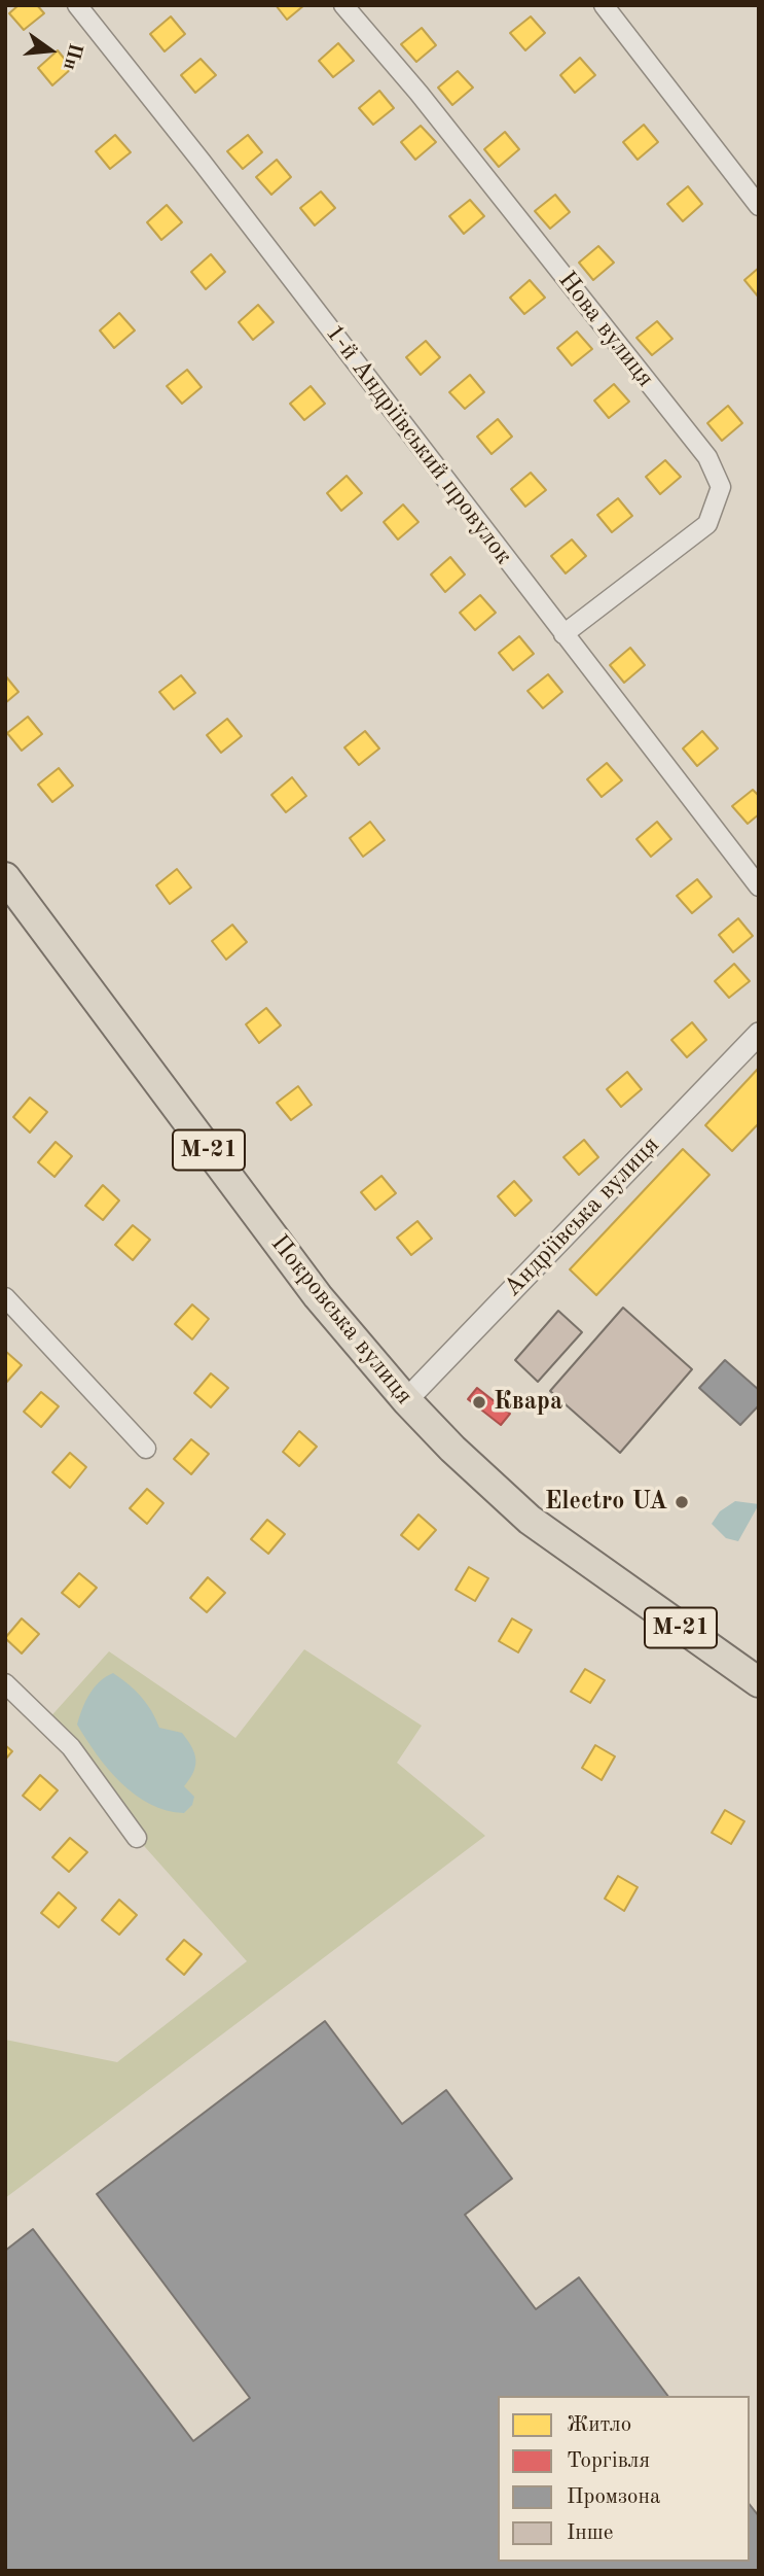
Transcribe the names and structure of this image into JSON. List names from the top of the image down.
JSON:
{
  "streets": {
    "highway": ["М-21", "Покровська вулиця"],
    "street": ["Нова вулиця", "1-й Андріївський провулок", "Андріївська вулиця"]
  },
  "crossings": [
    ["Нова вулиця", "1-й Андріївський провулок"],
    ["Андріївська вулиця", "Покровська вулиця"]
  ],
  "places": ["Квара", "Electro UA"],
  "legend": [
    "Житло",
    "Торгівля",
    "Промзона",
    "Інше"
  ],
  "north": "right"
}
